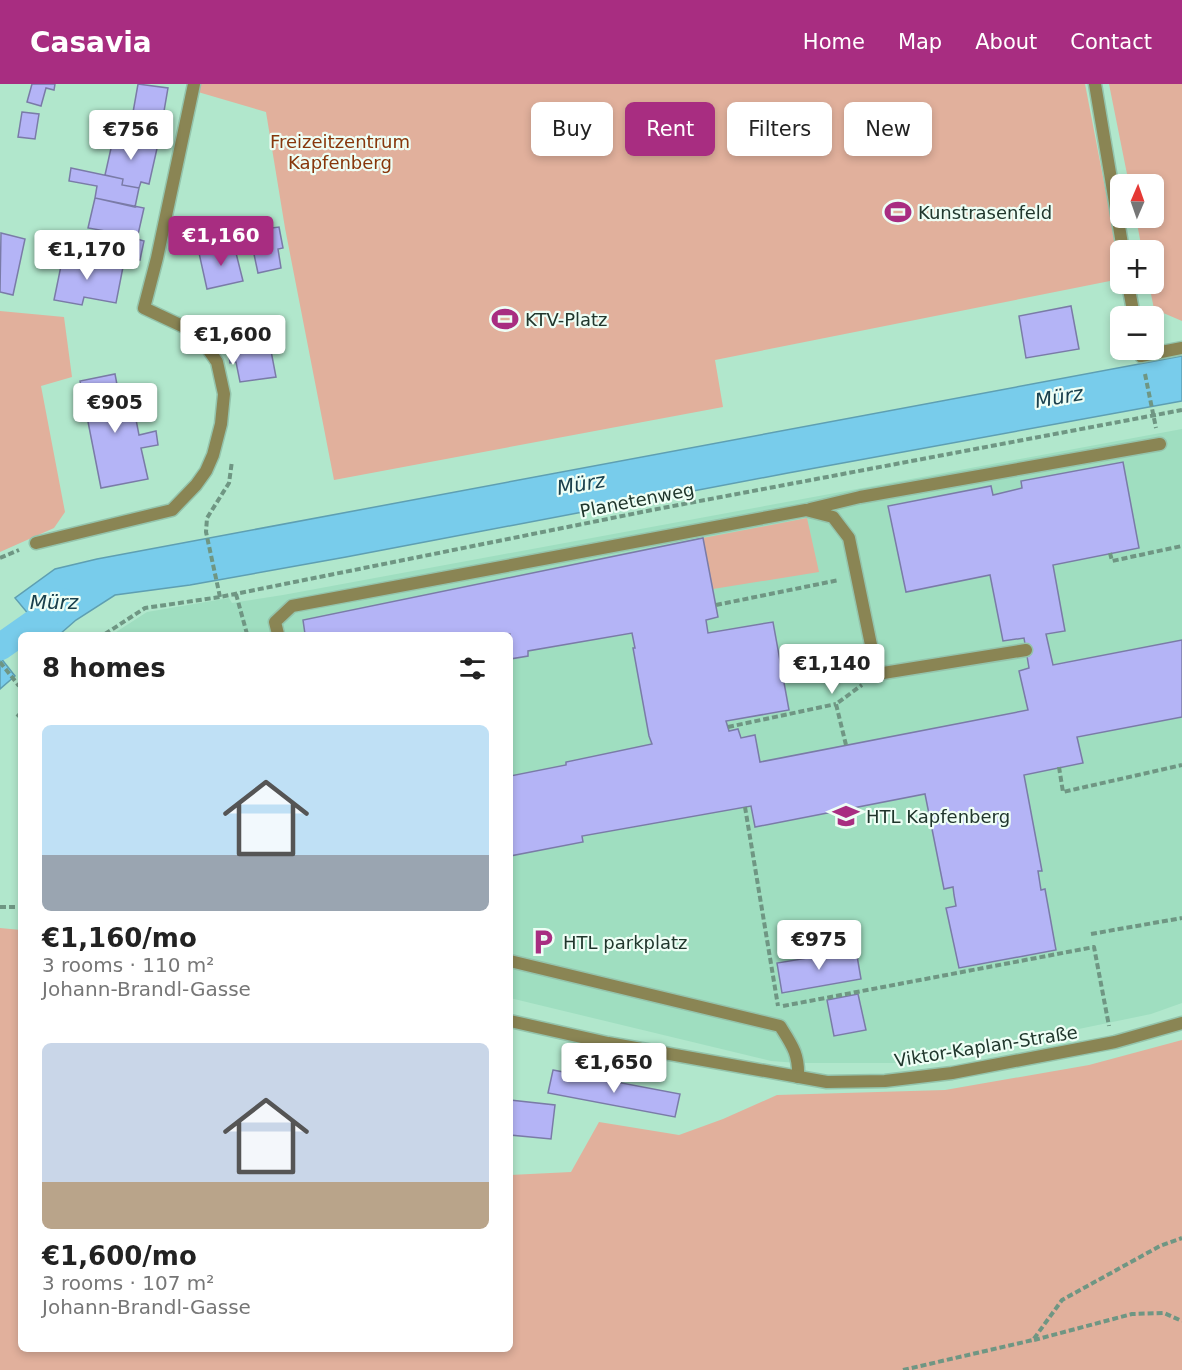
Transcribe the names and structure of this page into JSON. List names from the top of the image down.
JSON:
{
  "streets": {
    "street": ["Viktor-Kaplan-Straße"],
    "path": ["Planetenweg"]
  },
  "water": ["Mürz"],
  "parks": ["Freizeitzentrum Kapfenberg"],
  "places": {
    "sports": ["Kunstrasenfeld", "KTV-Platz"],
    "school or university": ["HTL Kapfenberg"],
    "parking": ["HTL parkplatz"]
  },
  "north": "top",
  "page": {
    "header": "Casavia",
    "nav": [
      "Home",
      "Map",
      "About",
      "Contact"
    ],
    "chip": [
      "Buy",
      "Rent",
      "Filters",
      "New"
    ],
    "price": [
      "€756",
      "€1,160",
      "€1,170",
      "€1,600",
      "€905",
      "€1,140",
      "€975",
      "€1,650"
    ],
    "map_buttons": ["+", "−"],
    "heading": "8 homes",
    "list": [
      {
        "name": "€1,160/mo",
        "note": "3 rooms · 110 m² · Johann-Brandl-Gasse"
      },
      {
        "name": "€1,600/mo",
        "note": "3 rooms · 107 m² · Johann-Brandl-Gasse"
      }
    ]
  }
}
